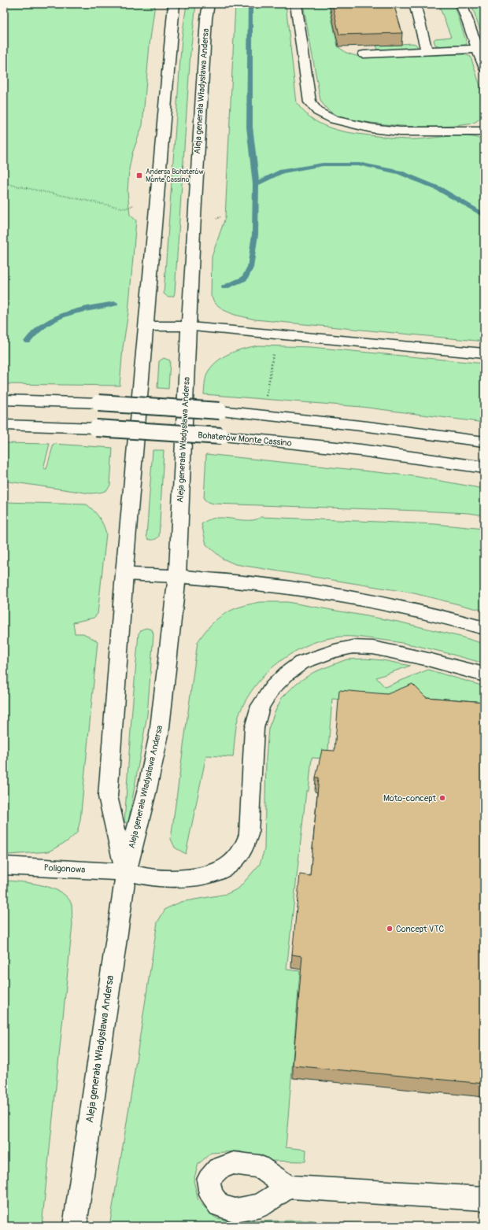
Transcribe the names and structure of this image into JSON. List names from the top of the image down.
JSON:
{
  "streets": {
    "main road": ["Aleja generała Władysława Andersa", "Bohaterów Monte Cassino", "Poligonowa"]
  },
  "crossings": [
    ["Aleja generała Władysława Andersa", "Poligonowa"]
  ],
  "places": {
    "transit": ["Andersa Bohaterów Monte Cassino"],
    "other": ["Moto-concept", "Concept VTC"]
  }
}
